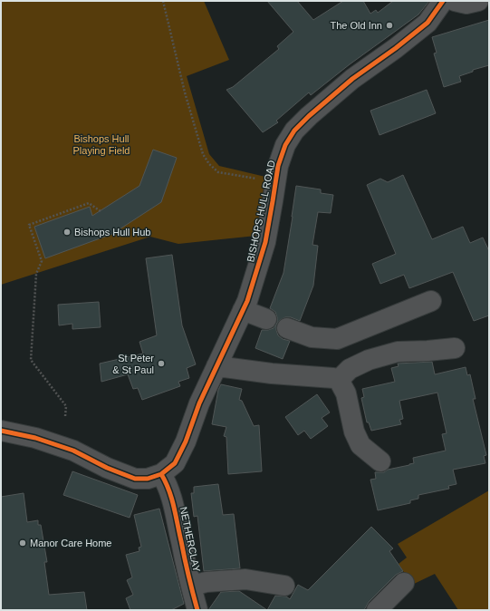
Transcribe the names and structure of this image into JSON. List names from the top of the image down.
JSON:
{
  "streets": {
    "street": ["BISHOPS HULL ROAD", "NETHERCLAY"]
  },
  "crossings": [
    ["BISHOPS HULL ROAD", "NETHERCLAY"]
  ],
  "parks": ["Bishops Hull Playing Field"],
  "places": [
    "The Old Inn",
    "Bishops Hull Hub",
    "St Peter & St Paul",
    "Manor Care Home"
  ]
}
